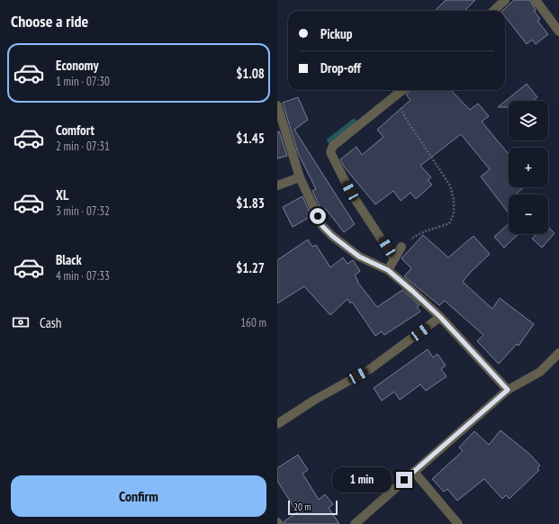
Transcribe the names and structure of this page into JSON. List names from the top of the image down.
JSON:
{
  "scale_bar": "20 m",
  "page": {
    "heading": "Choose a ride",
    "banner": ["Pickup", "Drop-off"],
    "list": [
      {
        "name": "Economy",
        "note": "1 min · 07:30",
        "value": "$1.08"
      },
      {
        "name": "Comfort",
        "note": "2 min · 07:31",
        "value": "$1.45"
      },
      {
        "name": "XL",
        "note": "3 min · 07:32",
        "value": "$1.83"
      },
      {
        "name": "Black",
        "note": "4 min · 07:33",
        "value": "$1.27"
      }
    ],
    "map_buttons": ["+", "−"],
    "pay": ["Cash", "160 m"],
    "bubble": "1 min",
    "buttons": "Confirm",
    "scale": "20 m"
  }
}
